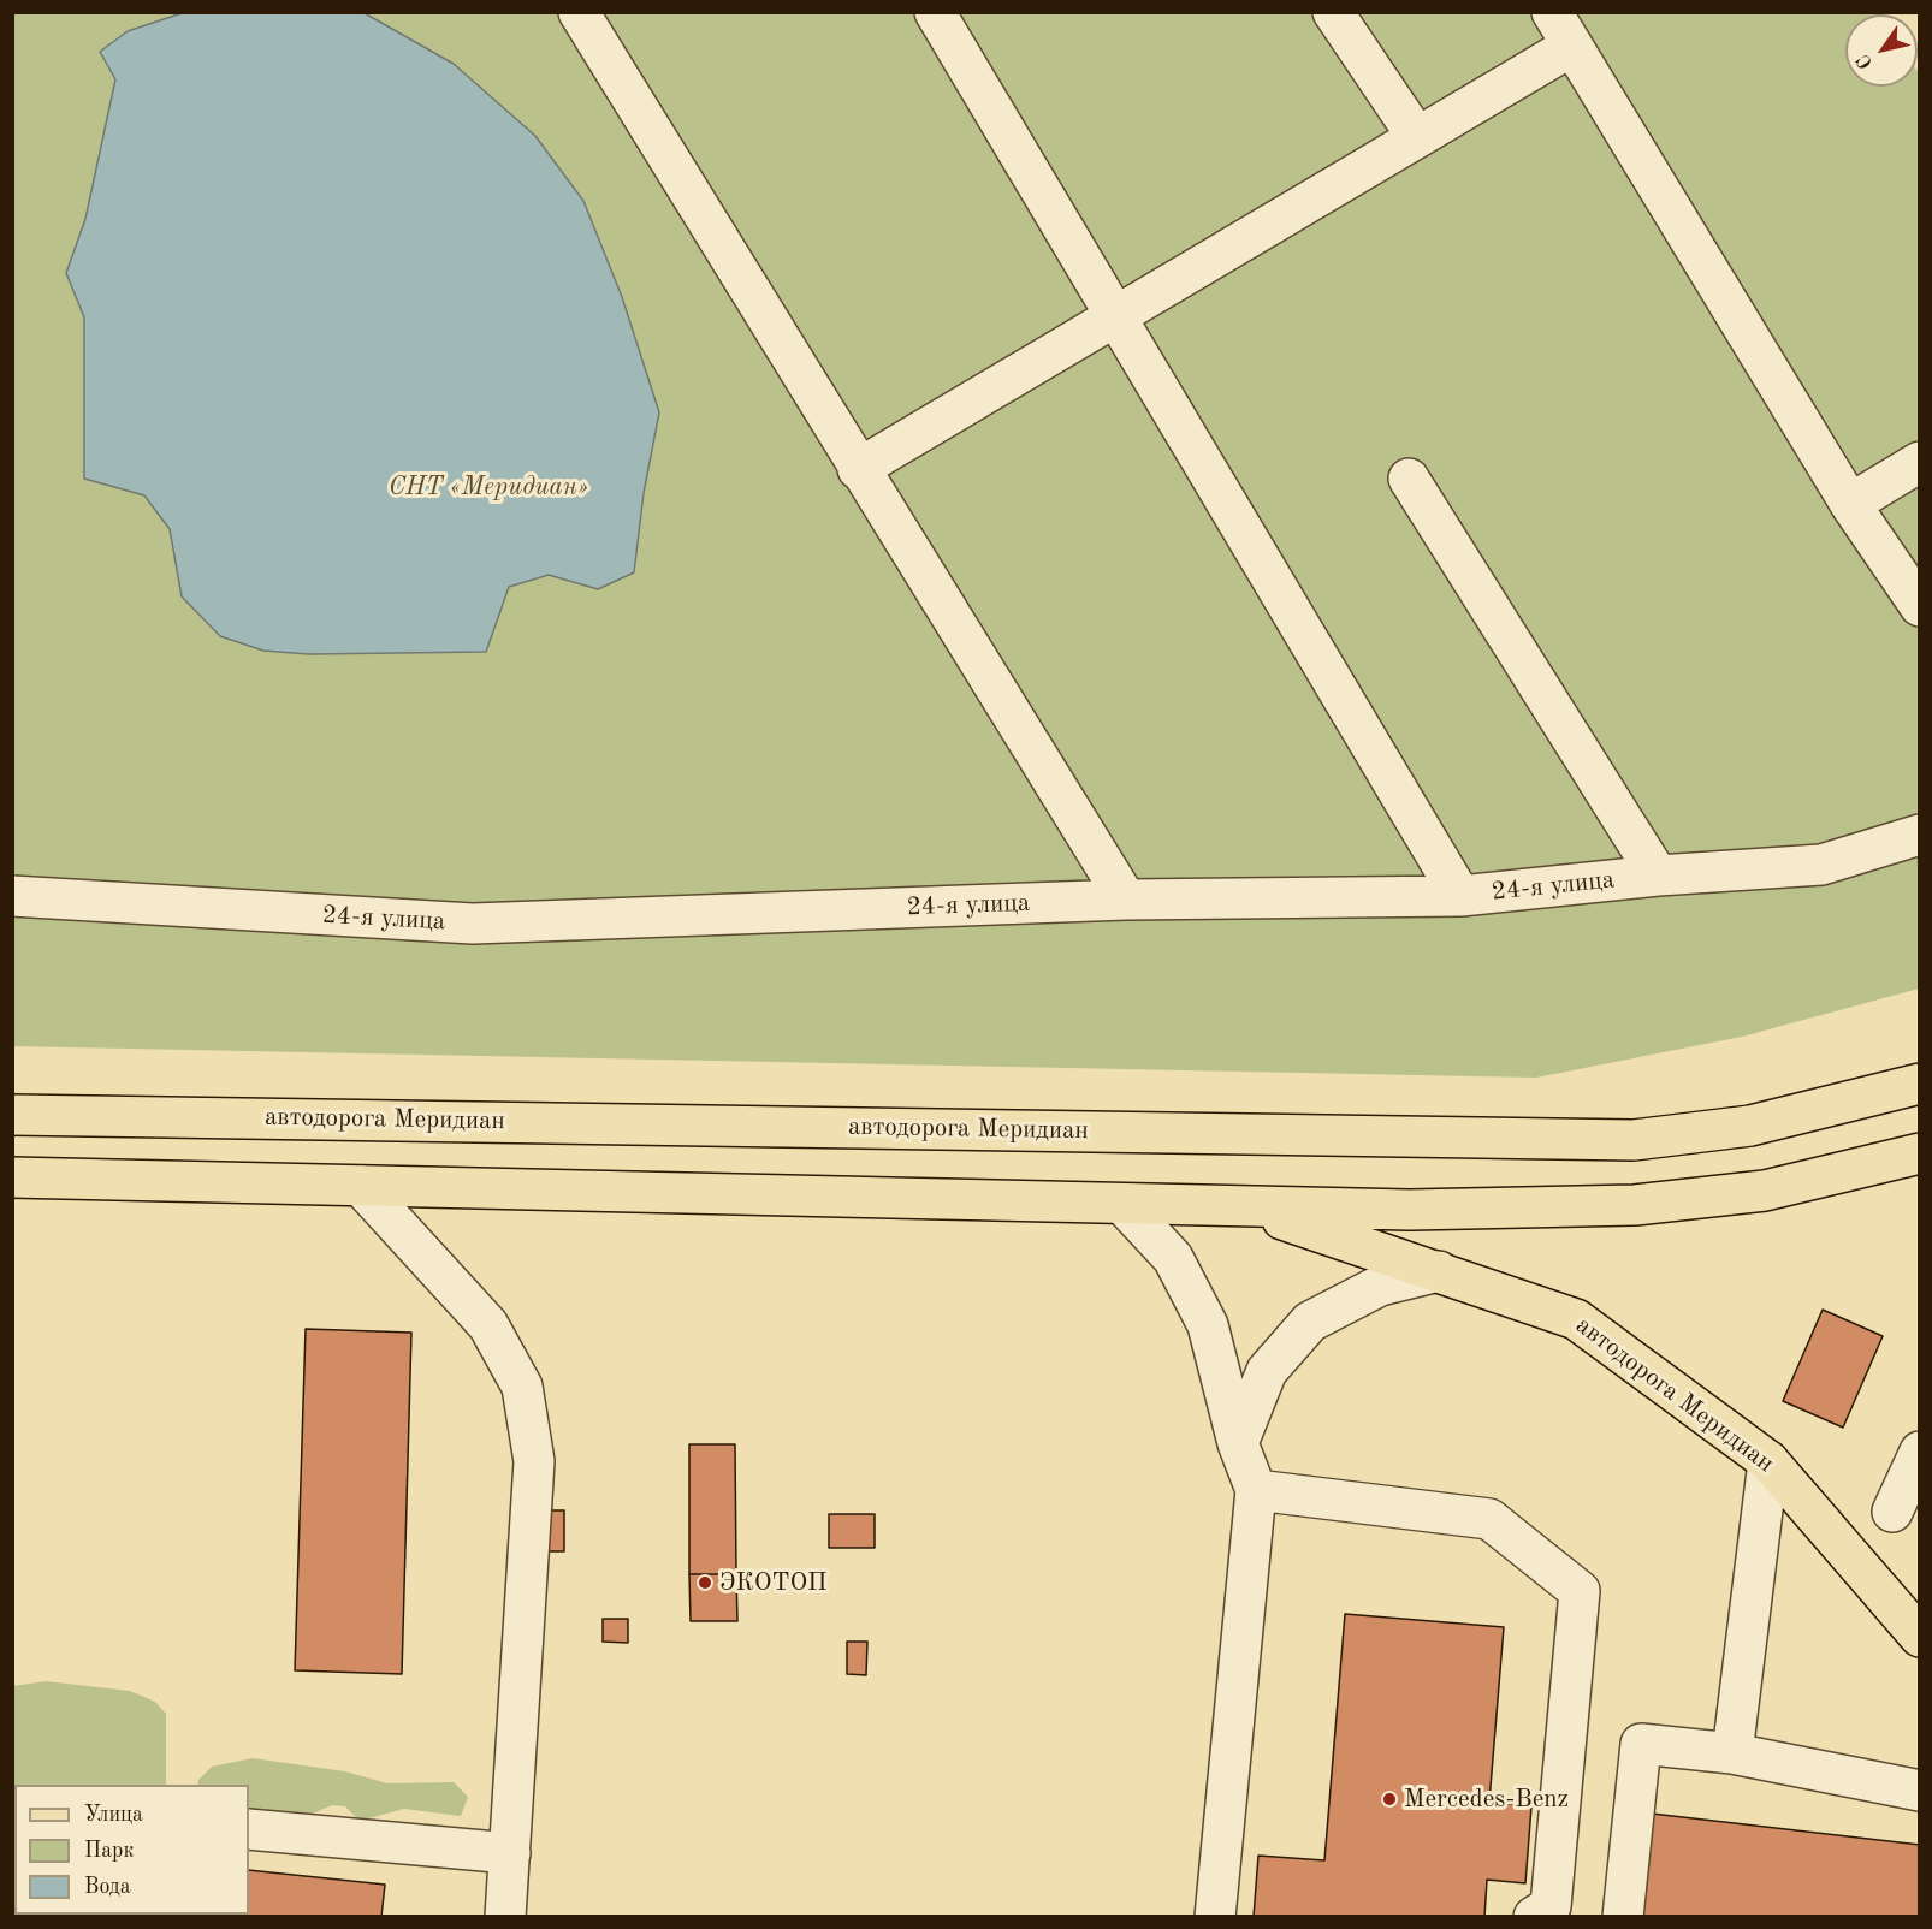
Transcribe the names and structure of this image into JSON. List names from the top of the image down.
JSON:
{
  "streets": {
    "main road": ["автодорога Меридиан"],
    "lane": ["24-я улица"]
  },
  "parks": ["СНТ «Меридиан»"],
  "places": ["ЭКОТОП", "Mercedes-Benz"],
  "legend": ["Улица", "Парк", "Вода"],
  "north": "bottom left"
}
